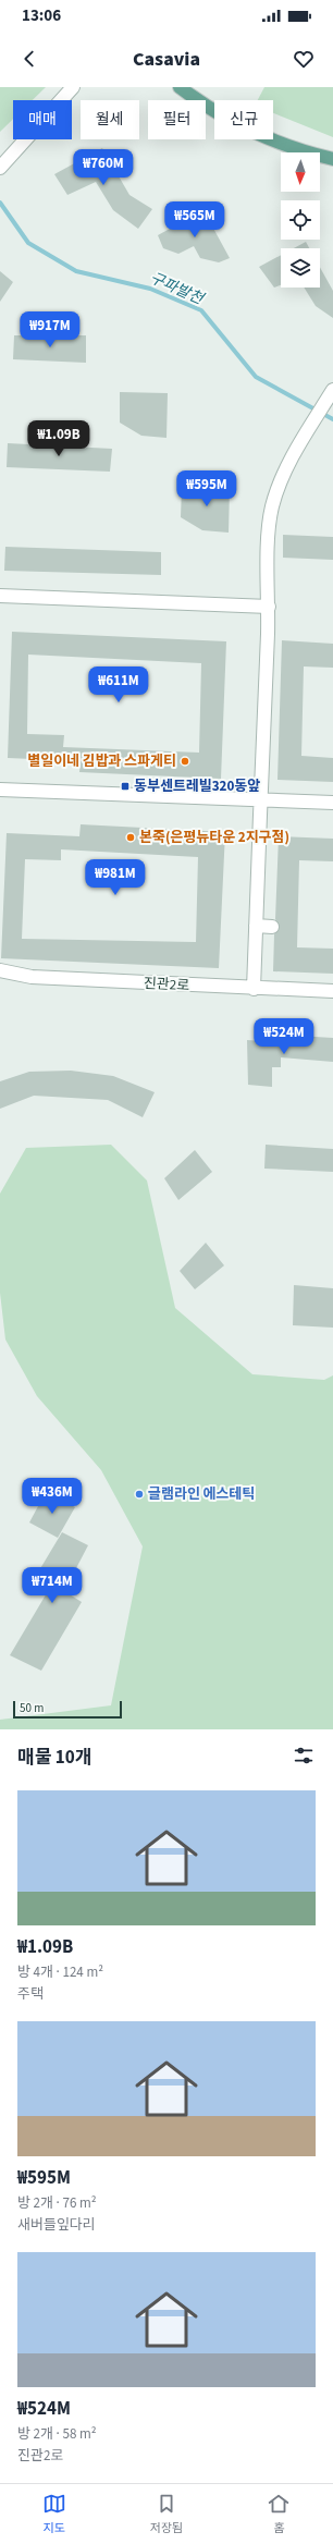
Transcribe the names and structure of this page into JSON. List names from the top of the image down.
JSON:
{
  "streets": {
    "street": ["진관2로"]
  },
  "water": ["구파발천"],
  "places": {
    "other": ["별일이네 김밥과 스파게티", "본죽(은평뉴타운 2지구점)", "글램라인 에스테틱"],
    "transit": ["동부센트레빌320동앞"]
  },
  "scale_bar": "50 m",
  "north": "bottom",
  "page": {
    "status": "13:06",
    "header": "Casavia",
    "chip": [
      "매매",
      "월세",
      "필터",
      "신규"
    ],
    "price": [
      "₩760M",
      "₩565M",
      "₩917M",
      "₩1.09B",
      "₩595M",
      "₩611M",
      "₩981M",
      "₩524M",
      "₩436M",
      "₩714M"
    ],
    "scale": "50 m",
    "heading": "매물 10개",
    "list": [
      {
        "name": "₩1.09B",
        "note": "방 4개 · 124 m² · 주택"
      },
      {
        "name": "₩595M",
        "note": "방 2개 · 76 m² · 새버들잎다리"
      },
      {
        "name": "₩524M",
        "note": "방 2개 · 58 m² · 진관2로"
      }
    ],
    "tabs": ["지도", "저장됨", "홈"]
  }
}
